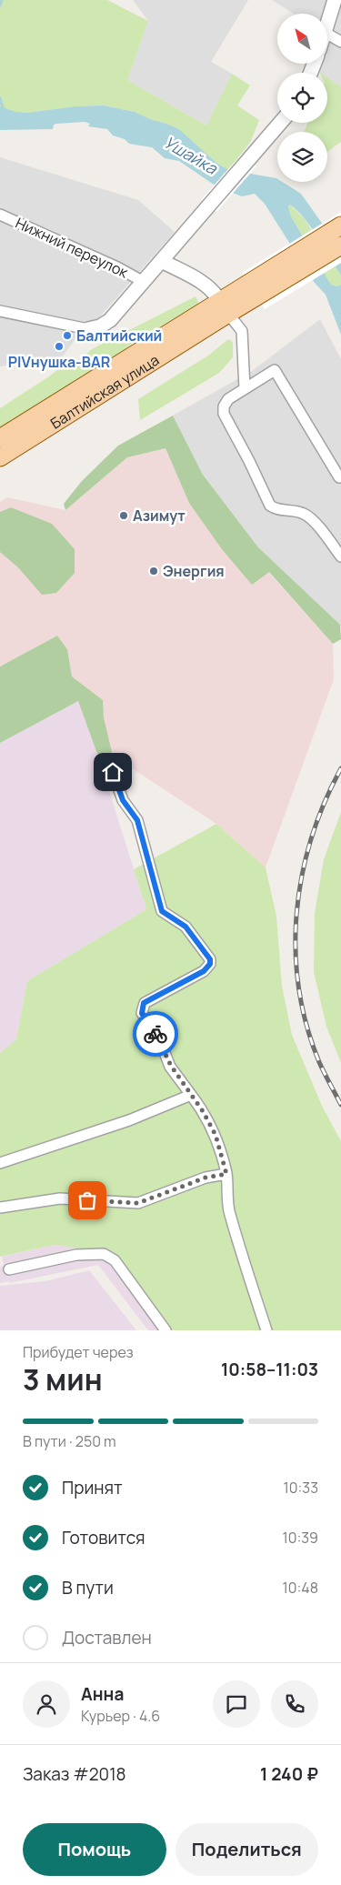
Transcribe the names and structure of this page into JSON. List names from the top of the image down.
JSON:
{
  "streets": {
    "main road": ["Балтийская улица"],
    "street": ["Нижний переулок"]
  },
  "water": ["Ушайка"],
  "places": [
    "Балтийский",
    "PIVнушка-BAR",
    "Азимут",
    "Энергия"
  ],
  "north": "top left",
  "page": {
    "heading": ["3 мин", "Прибудет через", "10:58–11:03"],
    "panel": [
      "Анна",
      "Курьер · 4.6",
      "Заказ #2018",
      "1 240 ₽"
    ],
    "bar": "В пути · 250 m",
    "list": [
      ["Принят", "10:33"],
      ["Готовится", "10:39"],
      ["В пути", "10:48"],
      "Доставлен"
    ],
    "buttons": ["Помощь", "Поделиться"]
  }
}
